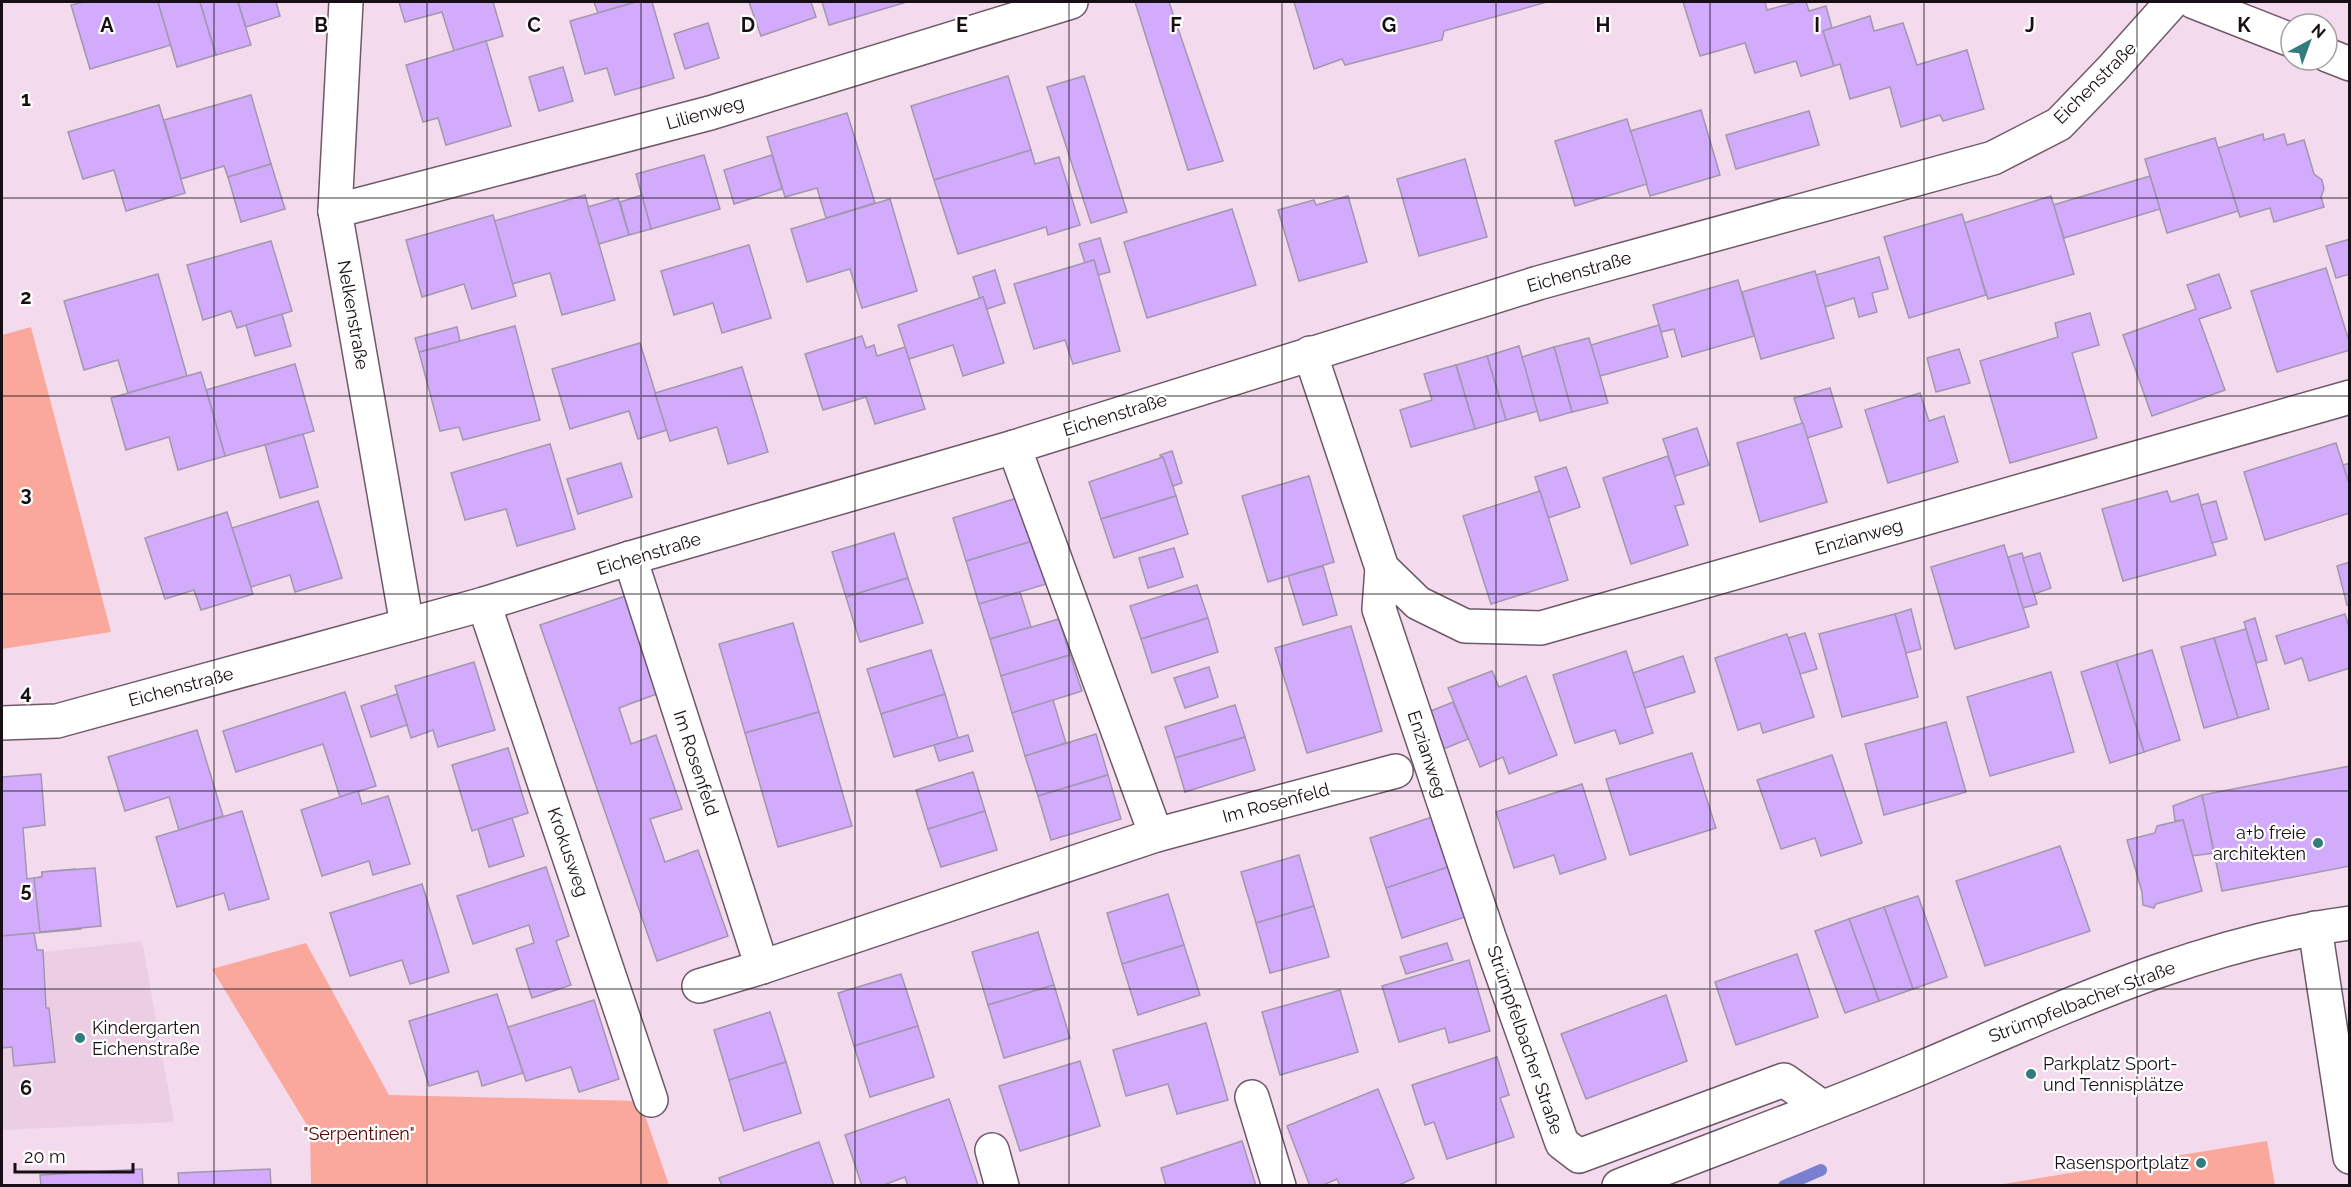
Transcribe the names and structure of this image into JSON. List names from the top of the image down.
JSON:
{
  "streets": {
    "street": [
      "Eichenstraße",
      "Lilienweg",
      "Nelkenstraße",
      "Enzianweg",
      "Im Rosenfeld",
      "Krokusweg",
      "Strümpfelbacher Straße"
    ]
  },
  "crossings": [
    ["Eichenstraße", "Nelkenstraße"],
    ["Eichenstraße", "Enzianweg"],
    ["Eichenstraße", "Im Rosenfeld"],
    ["Eichenstraße", "Krokusweg"],
    ["Lilienweg", "Nelkenstraße"],
    ["Enzianweg", "Strümpfelbacher Straße"]
  ],
  "parks": ["\"Serpentinen\""],
  "places": [
    "a+b freie architekten",
    "Kindergarten Eichenstraße",
    "Parkplatz Sport- und Tennisplätze",
    "Rasensportplatz"
  ],
  "scale_bar": "20 m",
  "north": "top right",
  "grid": {
    "columns": [
      "A",
      "B",
      "C",
      "D",
      "E",
      "F",
      "G",
      "H",
      "I",
      "J",
      "K"
    ],
    "rows": [
      "1",
      "2",
      "3",
      "4",
      "5",
      "6"
    ]
  }
}
